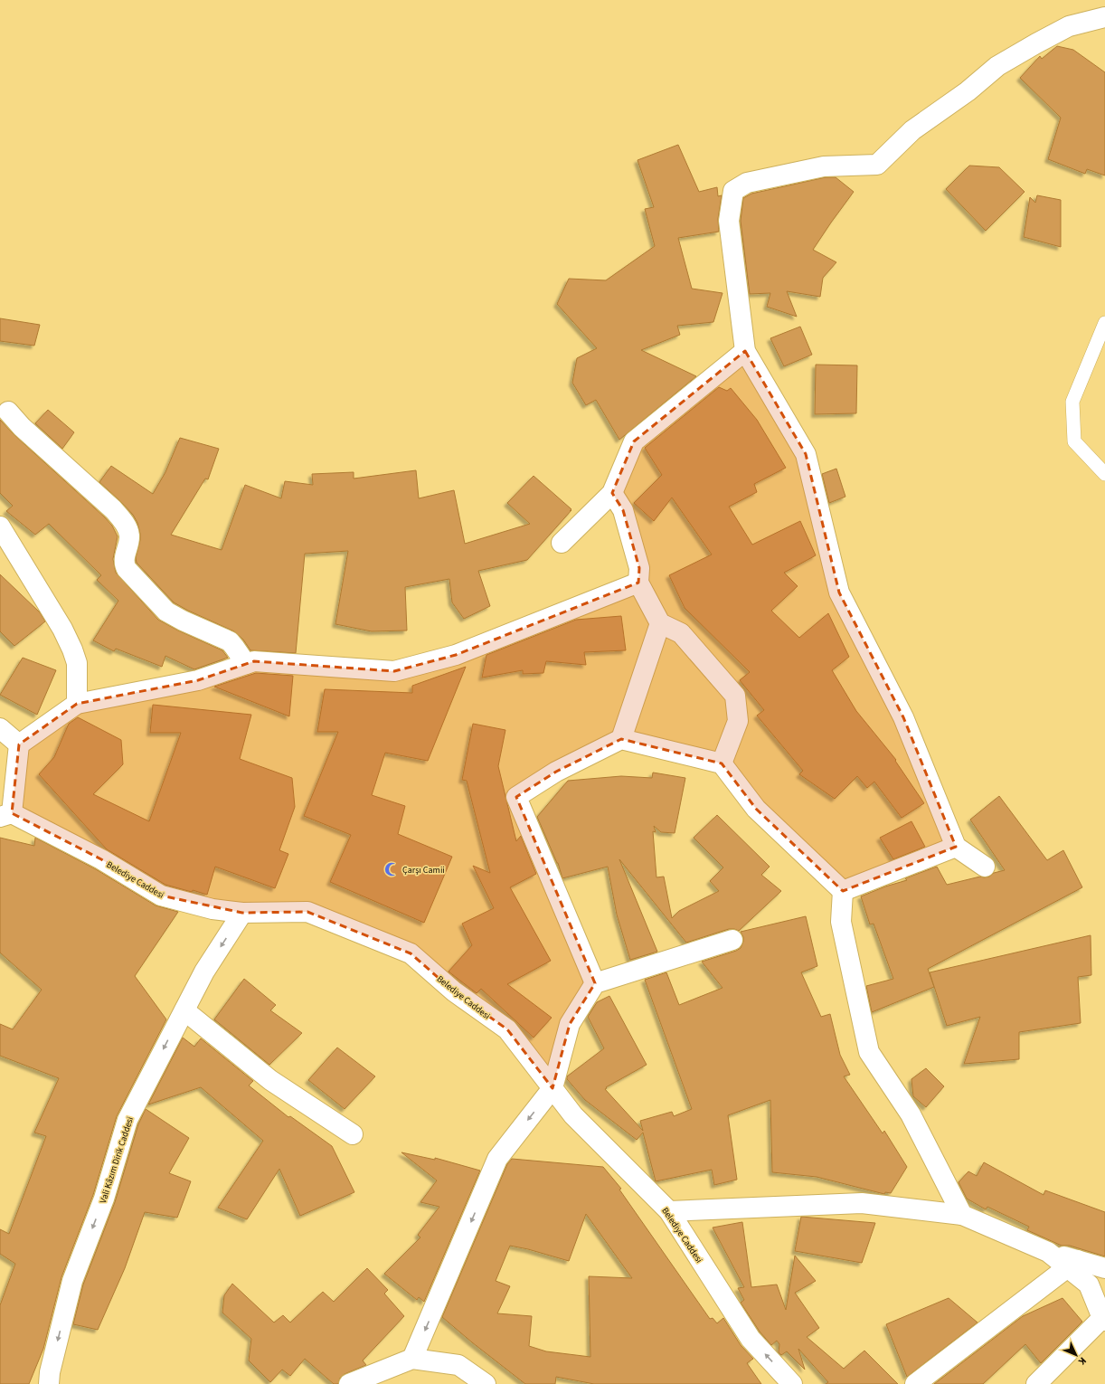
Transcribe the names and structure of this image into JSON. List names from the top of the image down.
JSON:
{
  "streets": {
    "street": ["Belediye Caddesi", "Vali Kâzım Dirik Caddesi"]
  },
  "crossings": [
    ["Belediye Caddesi", "Vali Kâzım Dirik Caddesi"]
  ],
  "one_way": ["Vali Kâzım Dirik Caddesi"],
  "places": {
    "mosque": ["Çarşı Camii"]
  },
  "north": "bottom right"
}
